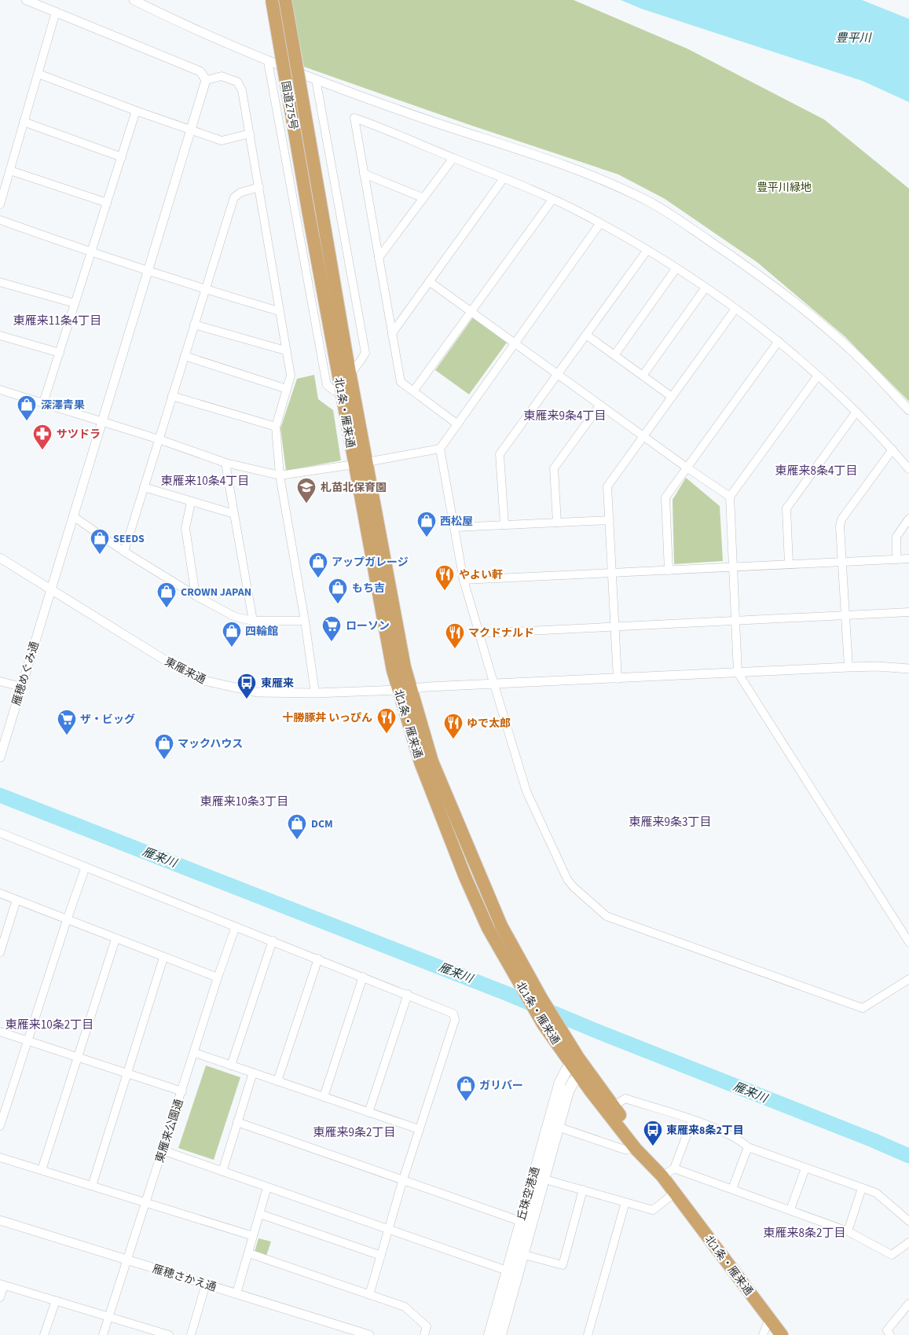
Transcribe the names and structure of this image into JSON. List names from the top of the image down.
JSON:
{
  "streets": {
    "highway": ["国道275号", "北1条・雁来通"],
    "main road": ["丘珠空港通"],
    "street": [
      "東雁来通",
      "雁穂めぐみ通",
      "東雁来公園通",
      "雁穂さかえ通"
    ]
  },
  "crossings": [
    ["国道275号", "北1条・雁来通"],
    ["北1条・雁来通", "東雁来通"],
    ["北1条・雁来通", "丘珠空港通"],
    ["東雁来通", "雁穂めぐみ通"],
    ["東雁来公園通", "雁穂さかえ通"]
  ],
  "districts": [
    "東雁来11条4丁目",
    "東雁来9条4丁目",
    "東雁来8条4丁目",
    "東雁来10条4丁目",
    "東雁来10条3丁目",
    "東雁来9条3丁目",
    "東雁来10条2丁目",
    "東雁来9条2丁目",
    "東雁来8条2丁目"
  ],
  "water": ["豊平川", "雁来川"],
  "parks": ["豊平川緑地"],
  "places": {
    "shop": [
      "深澤青果",
      "西松屋",
      "SEEDS",
      "アップガレージ",
      "もち吉",
      "CROWN JAPAN",
      "四輪館",
      "マックハウス",
      "DCM",
      "ガリバー"
    ],
    "pharmacy": ["サツドラ"],
    "school or university": ["札苗北保育園"],
    "restaurant": [
      "やよい軒",
      "マクドナルド",
      "十勝豚丼 いっぴん",
      "ゆで太郎"
    ],
    "supermarket": ["ローソン", "ザ・ビッグ"],
    "bus stop": ["東雁来", "東雁来8条2丁目"]
  }
}
